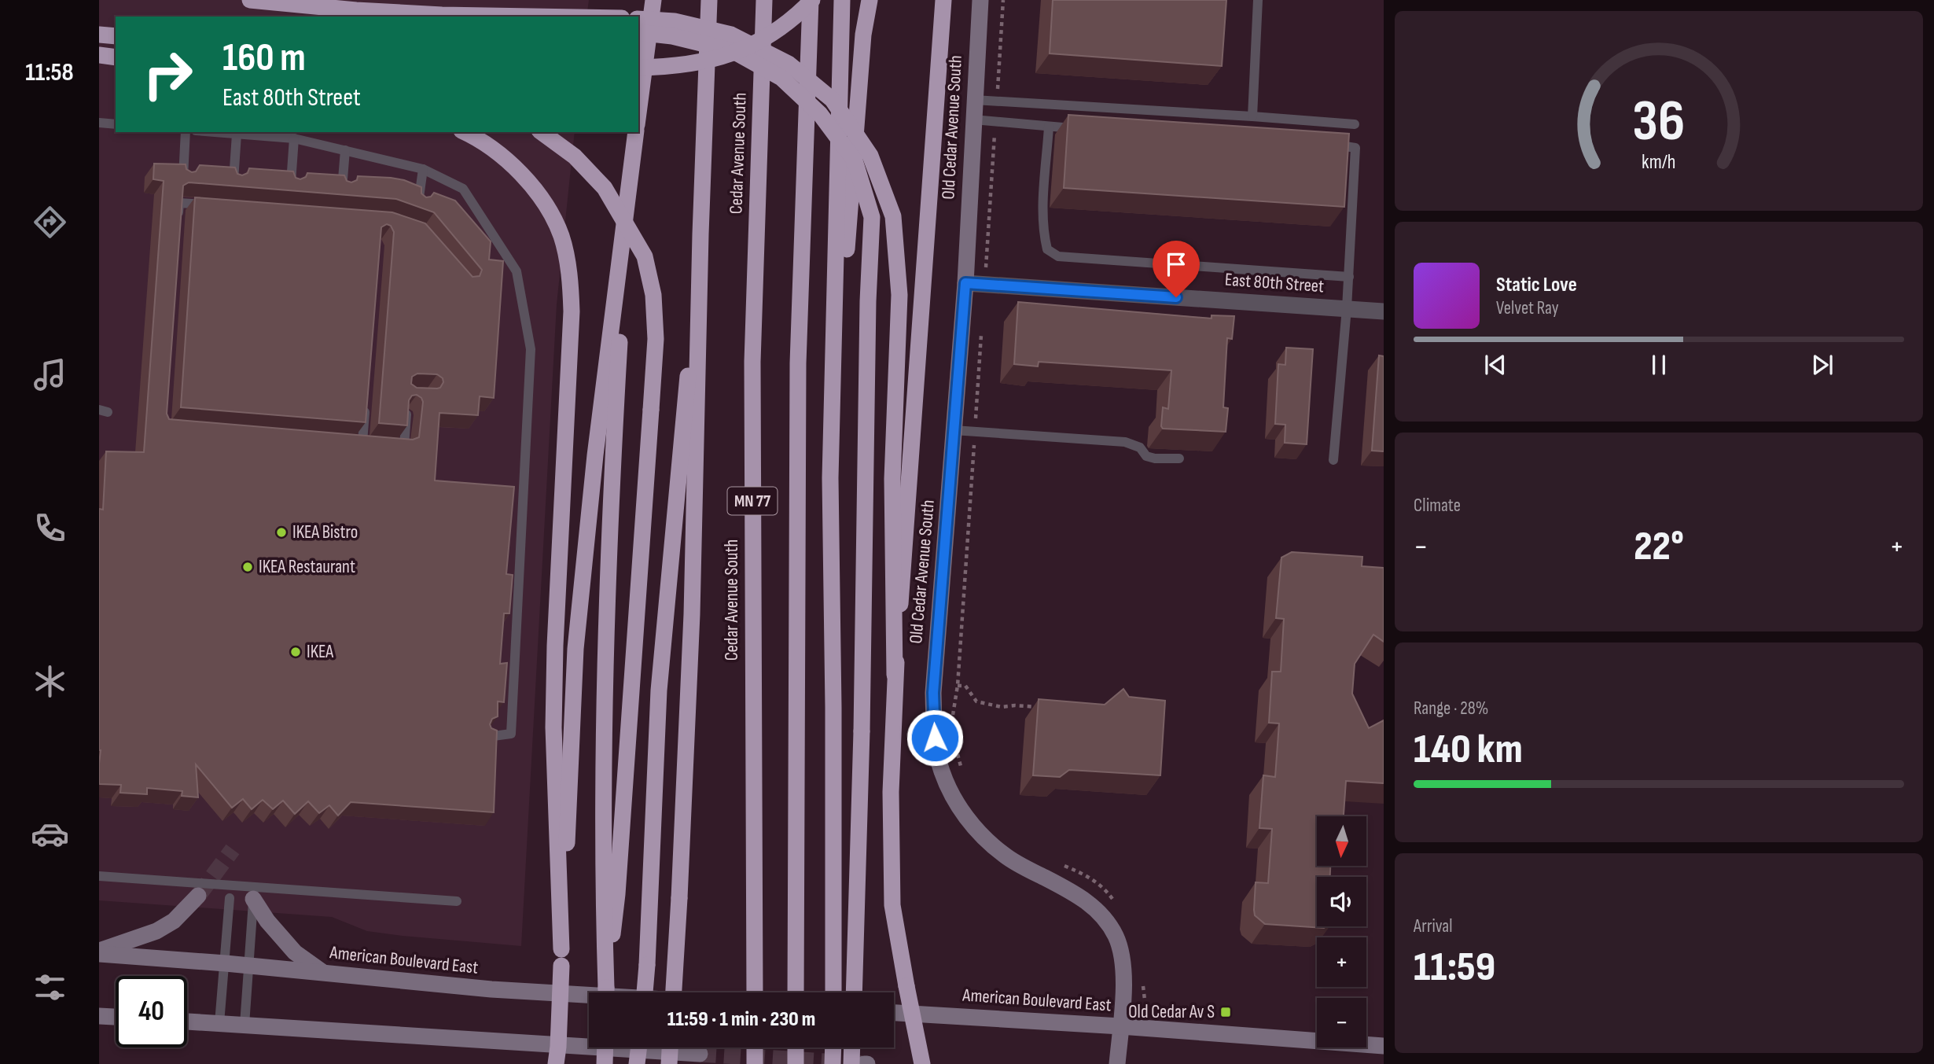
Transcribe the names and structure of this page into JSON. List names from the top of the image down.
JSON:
{
  "streets": {
    "highway": ["Cedar Avenue South", "MN 77"],
    "main road": ["Old Cedar Avenue South", "American Boulevard East"],
    "street": ["East 80th Street"]
  },
  "crossings": [
    ["Old Cedar Avenue South", "East 80th Street"],
    ["Old Cedar Avenue South", "American Boulevard East"]
  ],
  "places": {
    "other": ["IKEA Bistro", "IKEA Restaurant", "IKEA"],
    "transit": ["Old Cedar Av S"]
  },
  "north": "bottom",
  "page": {
    "tabs": "11:58",
    "turn": ["160 m", "East 80th Street"],
    "song": ["Static Love", "Velvet Ray"],
    "tile": [
      "Climate",
      ["Range · 28%", "140 km"],
      ["Arrival", "11:59"]
    ],
    "heat": ["−", "22°", "+"],
    "map_buttons": ["+", "−"],
    "limit": "40",
    "trip": "11:59 · 1 min · 230 m",
    "gauge": ["36", "km/h"]
  }
}
